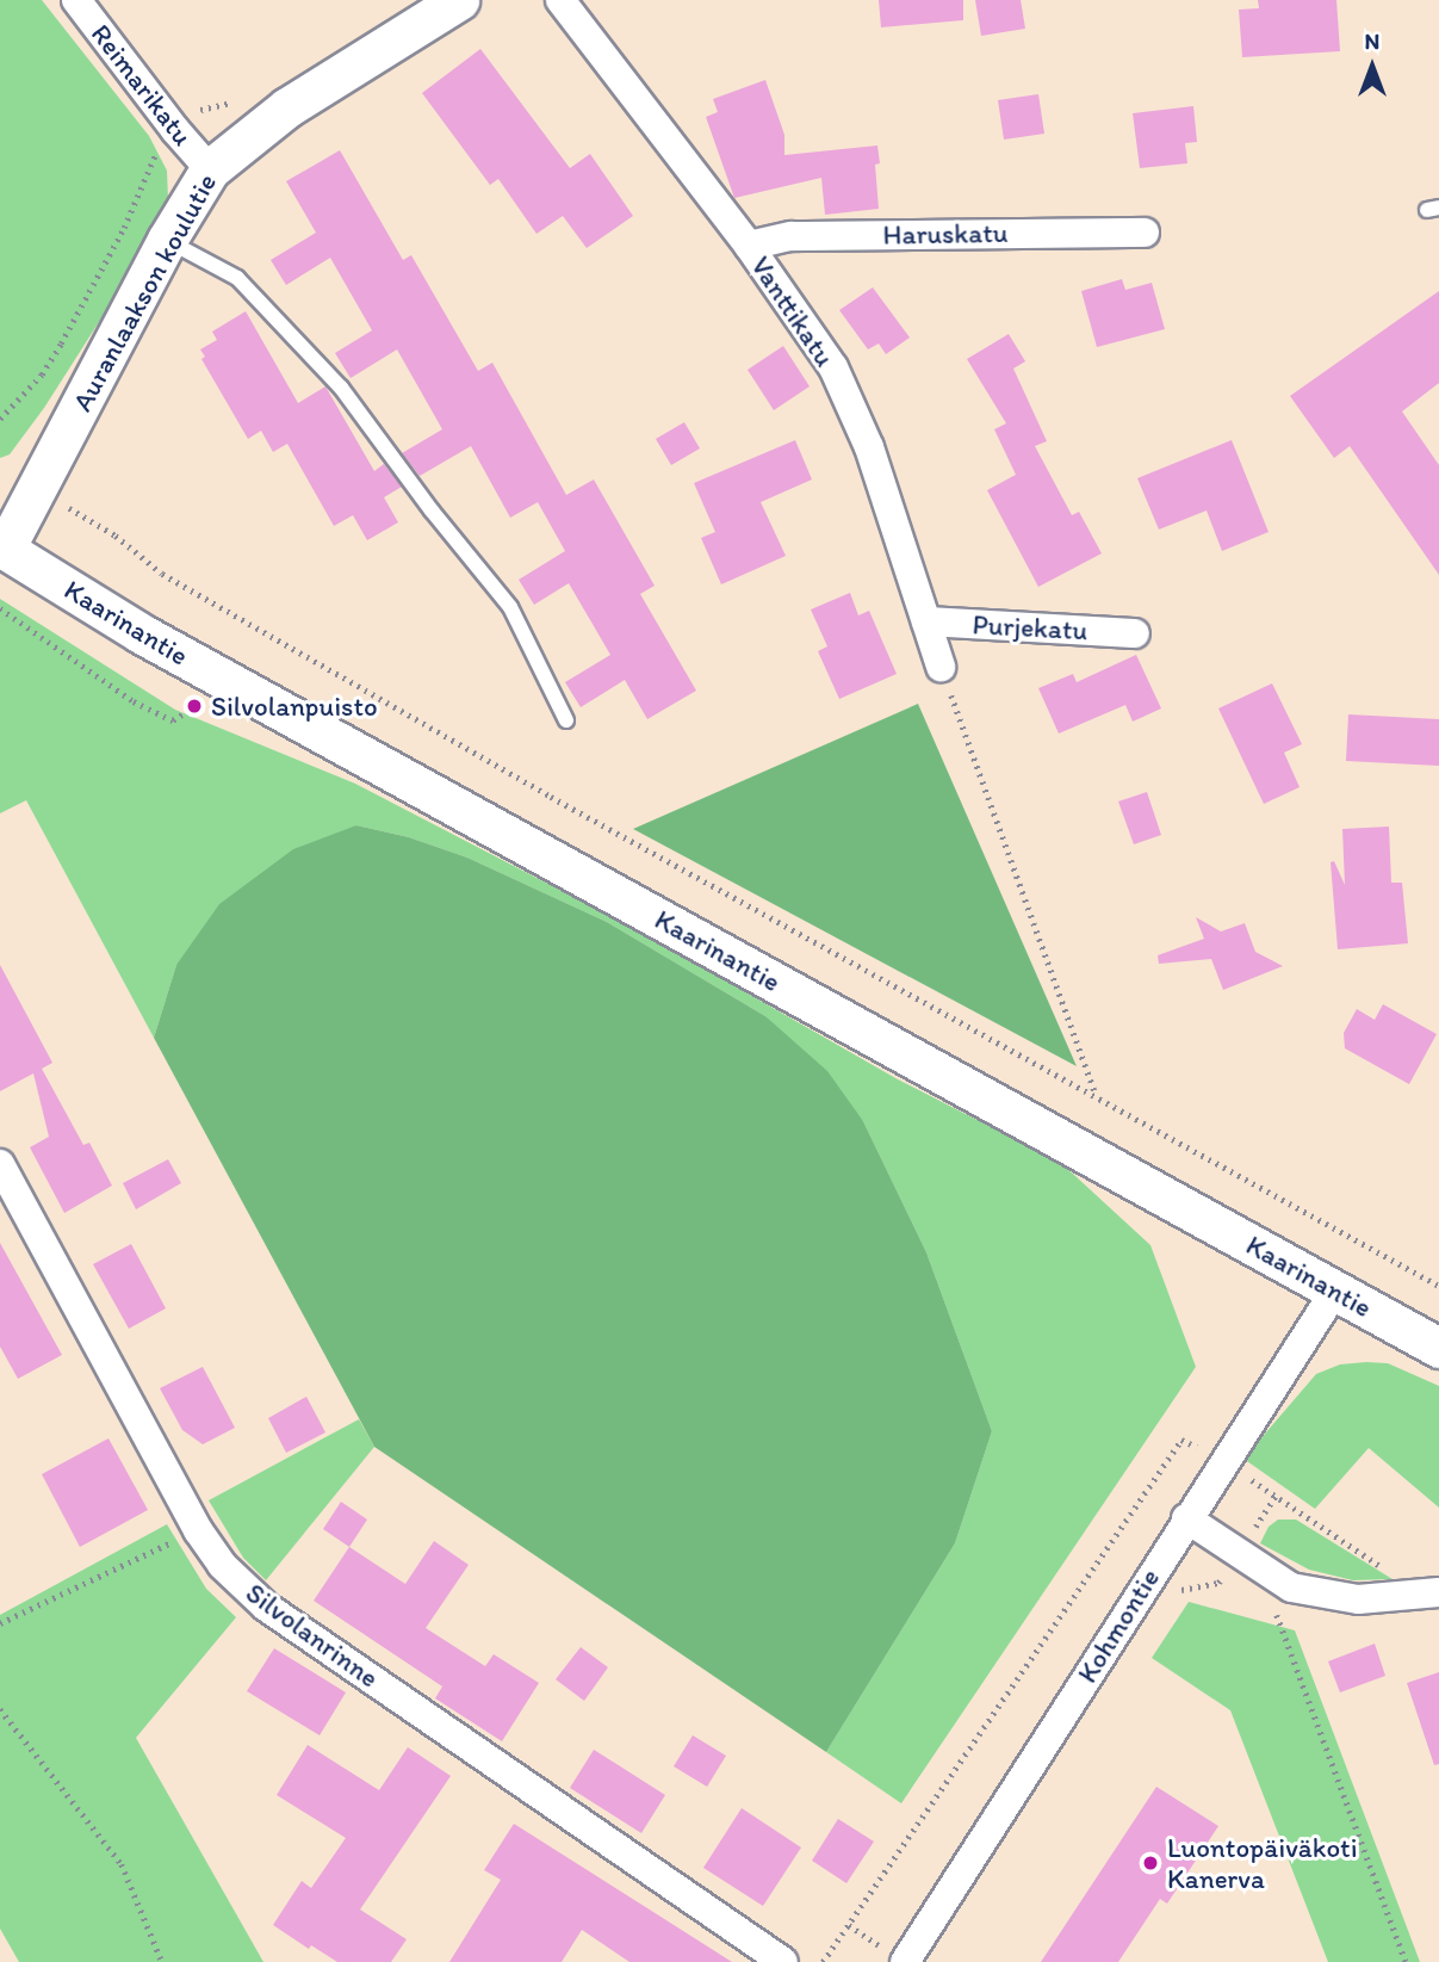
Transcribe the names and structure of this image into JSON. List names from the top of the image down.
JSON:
{
  "streets": {
    "main road": ["Auranlaakson koulutie", "Kaarinantie"],
    "street": [
      "Reimarikatu",
      "Haruskatu",
      "Vanttikatu",
      "Purjekatu",
      "Kohmontie",
      "Silvolanrinne"
    ]
  },
  "crossings": [
    ["Reimarikatu", "Auranlaakson koulutie"],
    ["Haruskatu", "Vanttikatu"],
    ["Auranlaakson koulutie", "Kaarinantie"],
    ["Vanttikatu", "Purjekatu"],
    ["Kaarinantie", "Kohmontie"]
  ],
  "places": ["Silvolanpuisto", "Luontopäiväkoti Kanerva"],
  "north": "top"
}
